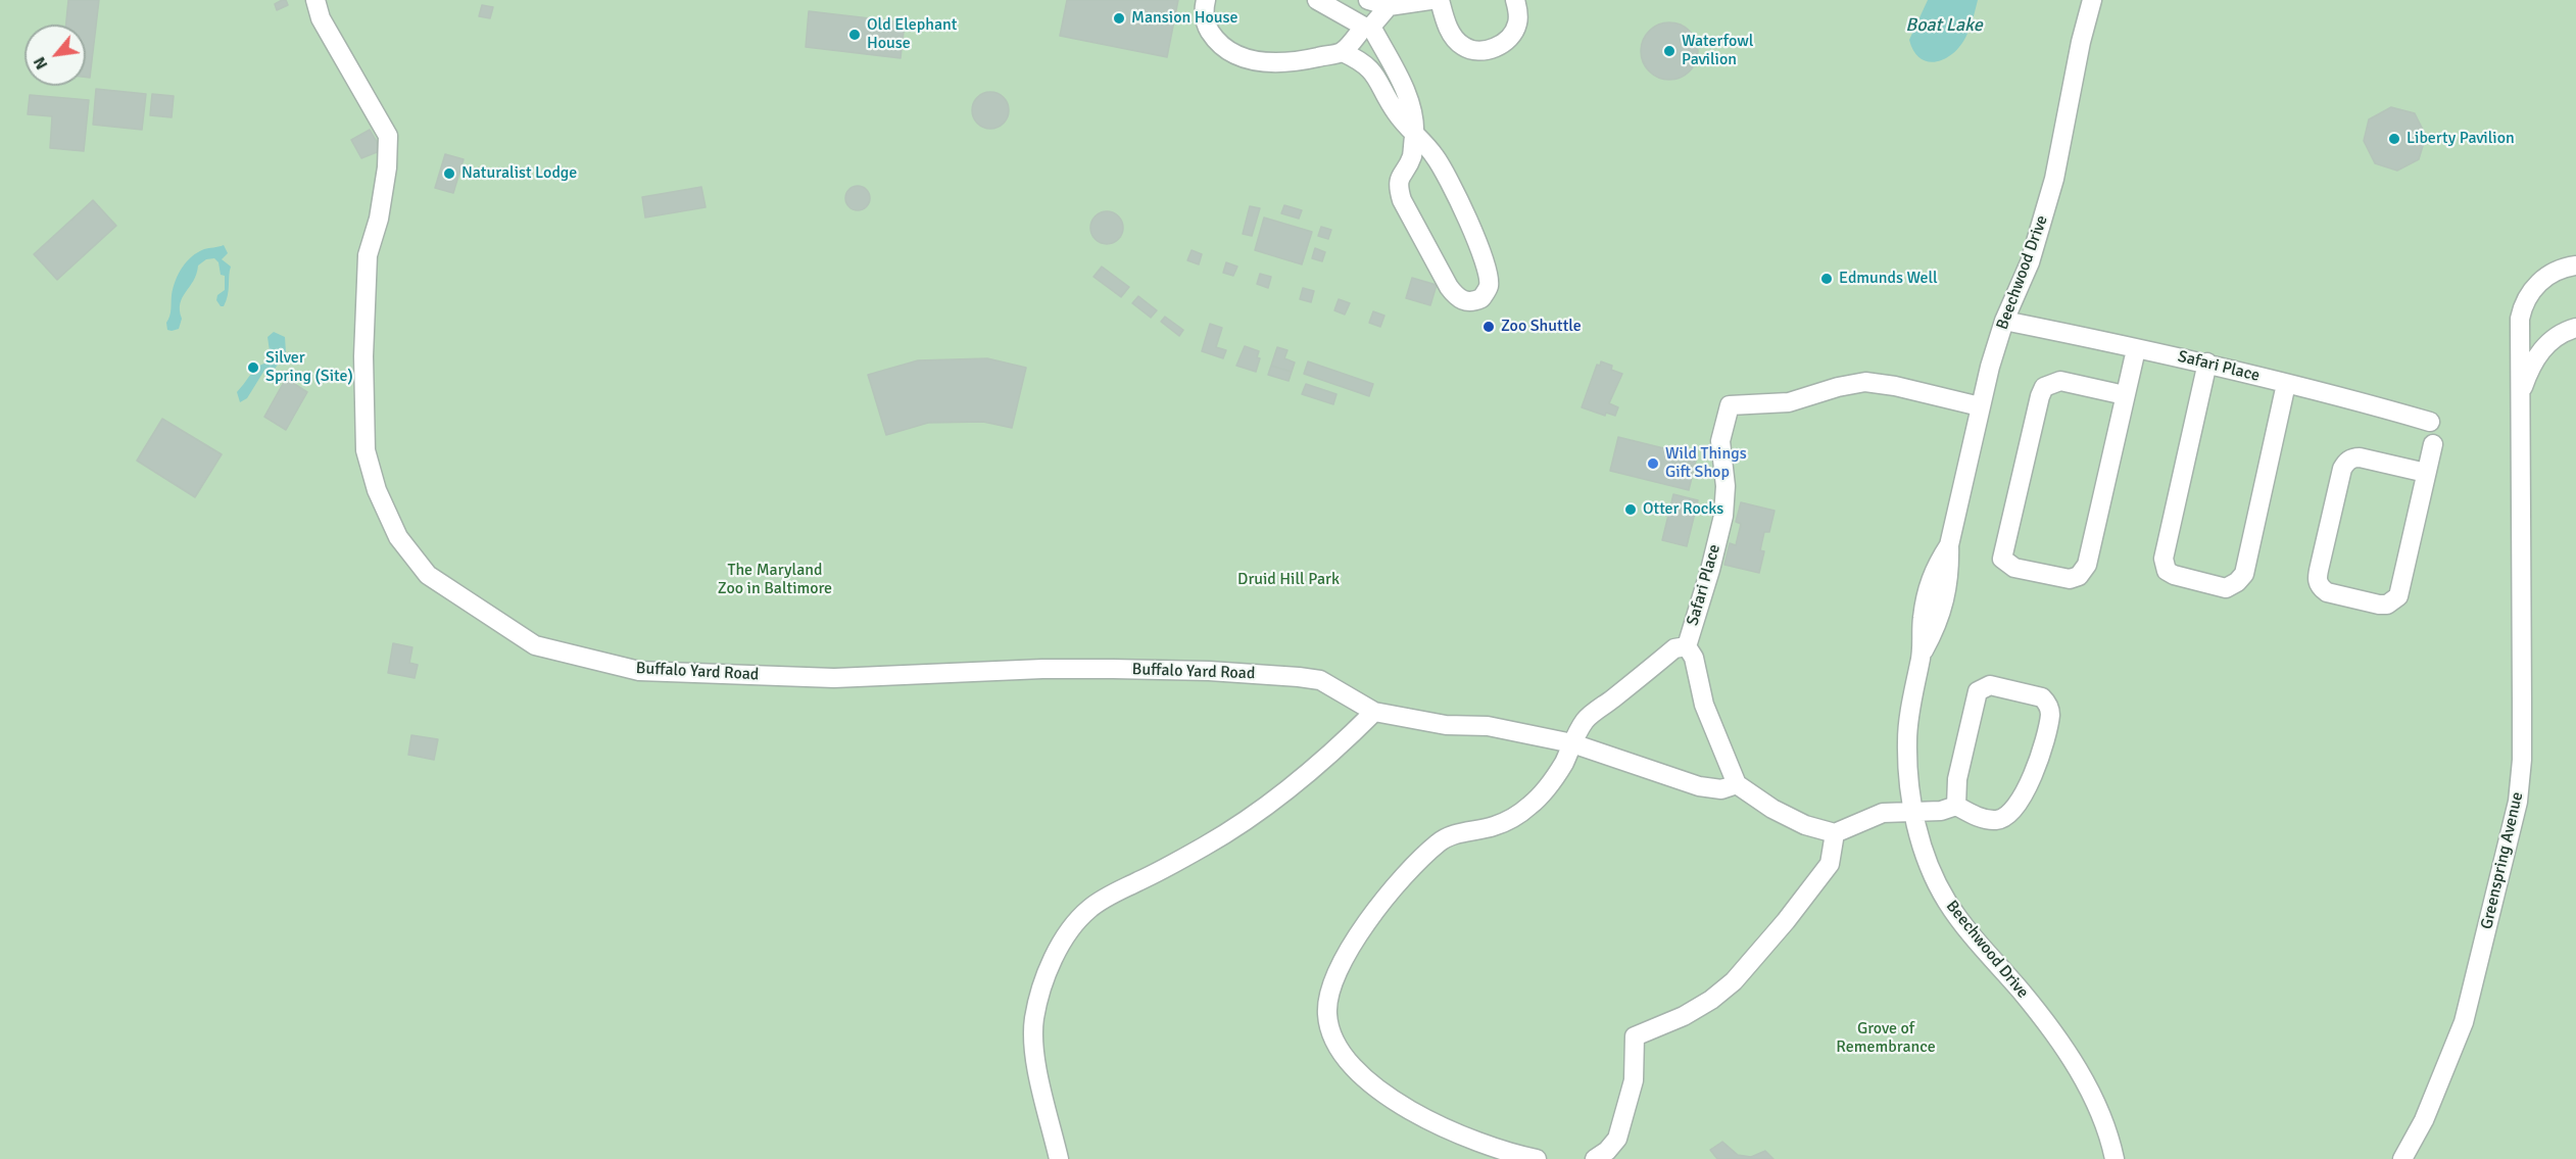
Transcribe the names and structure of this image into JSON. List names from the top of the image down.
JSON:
{
  "streets": {
    "street": [
      "Beechwood Drive",
      "Safari Place",
      "Buffalo Yard Road",
      "Greenspring Avenue"
    ]
  },
  "crossings": [
    ["Beechwood Drive", "Safari Place"],
    ["Safari Place", "Buffalo Yard Road"]
  ],
  "water": ["Boat Lake"],
  "parks": ["The Maryland Zoo in Baltimore", "Druid Hill Park", "Grove of Remembrance"],
  "places": [
    "Mansion House",
    "Old Elephant House",
    "Waterfowl Pavilion",
    "Liberty Pavilion",
    "Naturalist Lodge",
    "Edmunds Well",
    "Zoo Shuttle",
    "Silver Spring (Site)",
    "Wild Things Gift Shop",
    "Otter Rocks"
  ],
  "north": "bottom left"
}
